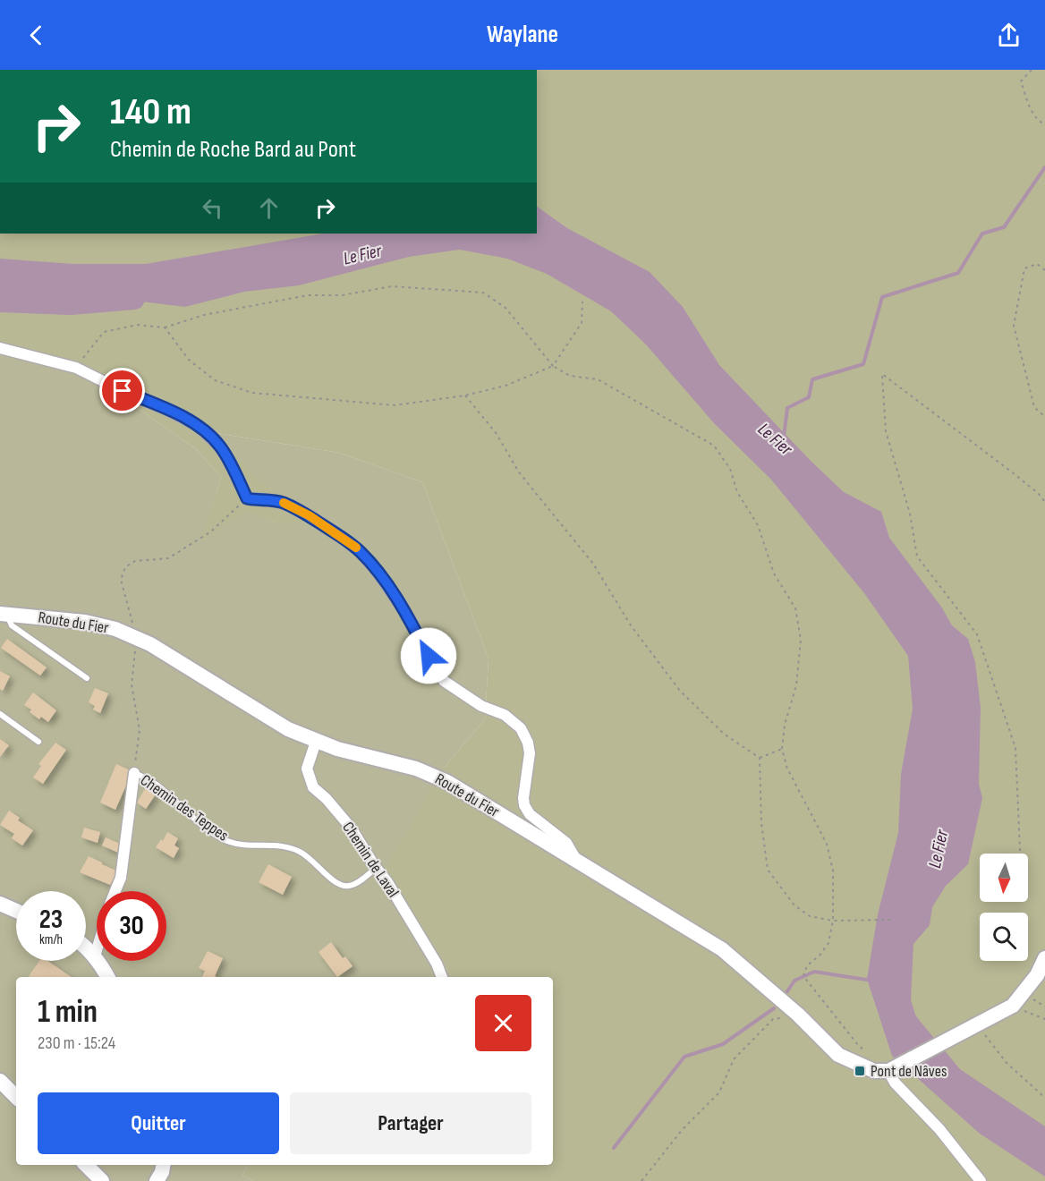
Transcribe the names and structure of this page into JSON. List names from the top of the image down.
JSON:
{
  "streets": {
    "main road": ["Route du Fier"],
    "street": ["Chemin des Teppes", "Chemin de Laval"]
  },
  "crossings": [
    ["Route du Fier", "Chemin des Teppes"],
    ["Route du Fier", "Chemin de Laval"],
    ["Chemin des Teppes", "Chemin de Laval"]
  ],
  "water": ["Le Fier"],
  "places": {
    "transit": ["Pont de Nâves"]
  },
  "north": "bottom",
  "page": {
    "header": "Waylane",
    "turn": ["140 m", "Chemin de Roche Bard au Pont"],
    "speed": "23 km/h",
    "limit": "30",
    "heading": ["1 min", "230 m · 15:24"],
    "buttons": ["Quitter", "Partager"]
  }
}
